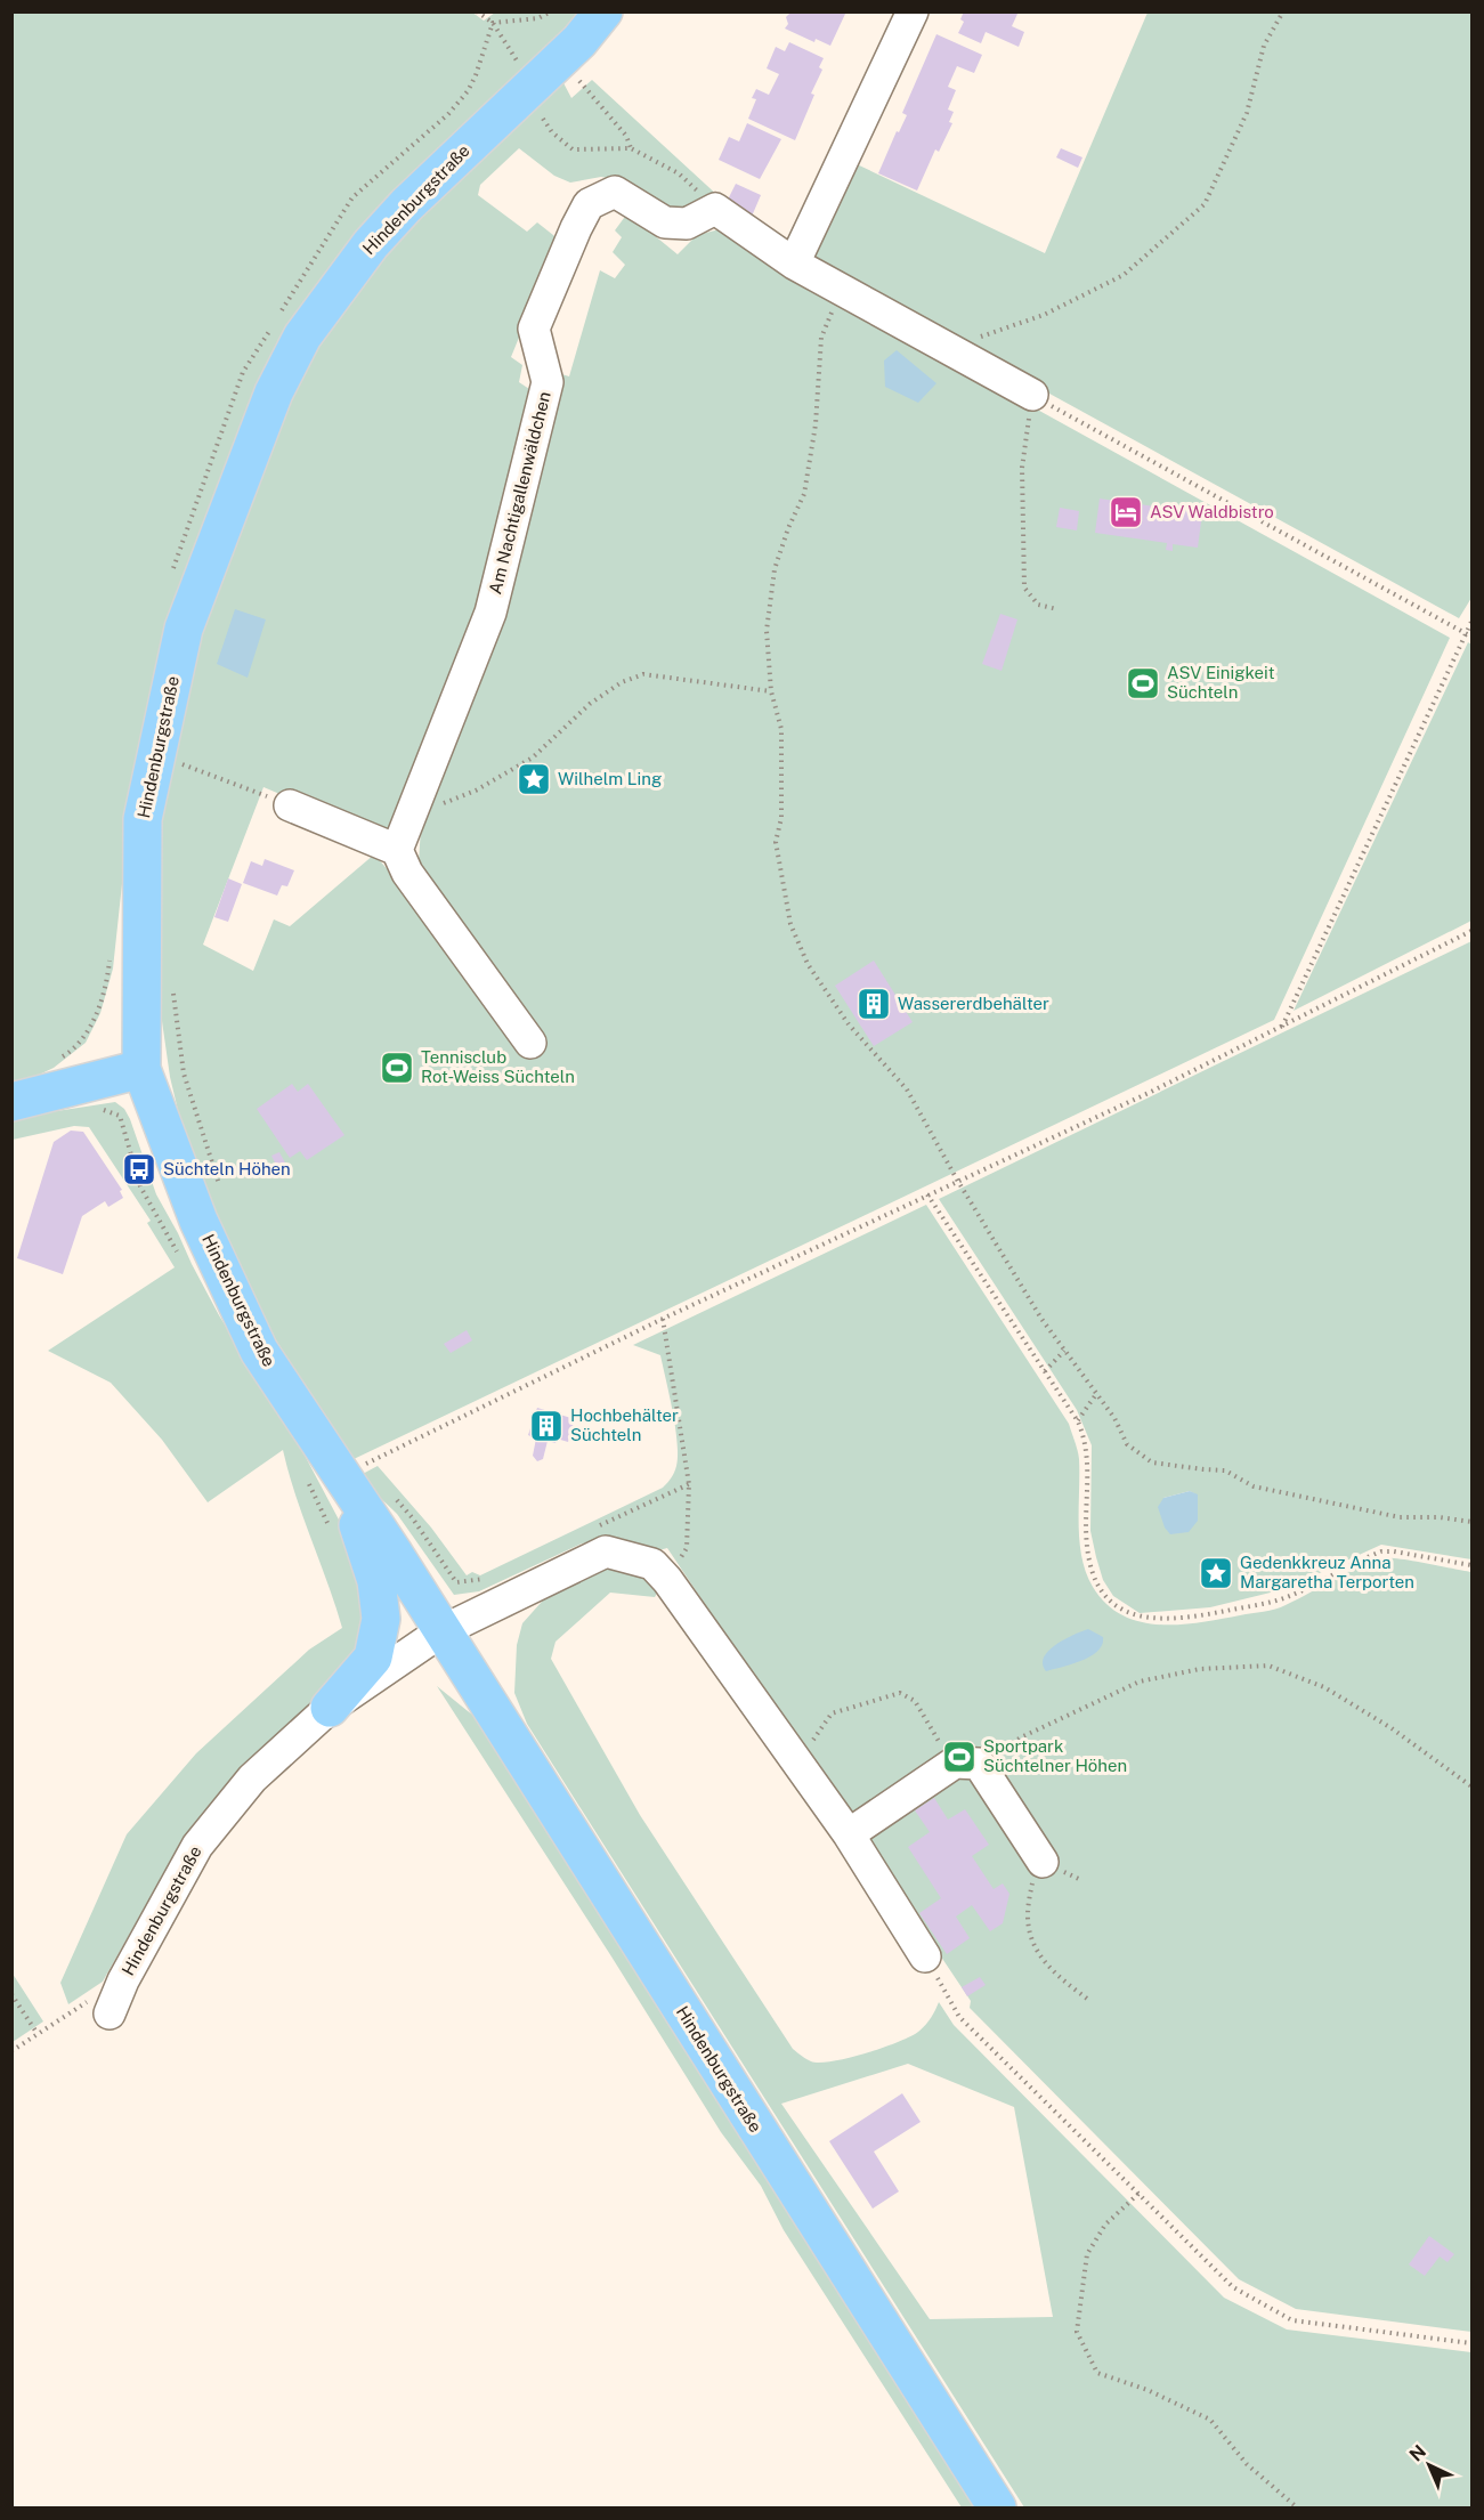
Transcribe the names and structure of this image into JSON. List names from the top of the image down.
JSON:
{
  "streets": {
    "main road": ["Hindenburgstraße"],
    "street": ["Am Nachtigallenwäldchen"]
  },
  "places": {
    "hotel": ["ASV Waldbistro"],
    "sports": ["ASV Einigkeit Süchteln", "Tennisclub Rot-Weiss Süchteln", "Sportpark Süchtelner Höhen"],
    "place": ["Wilhelm Ling", "Gedenkkreuz Anna Margaretha Terporten"],
    "building": ["Wassererdbehälter", "Hochbehälter Süchteln"],
    "bus stop": ["Süchteln Höhen"]
  },
  "north": "top left"
}
